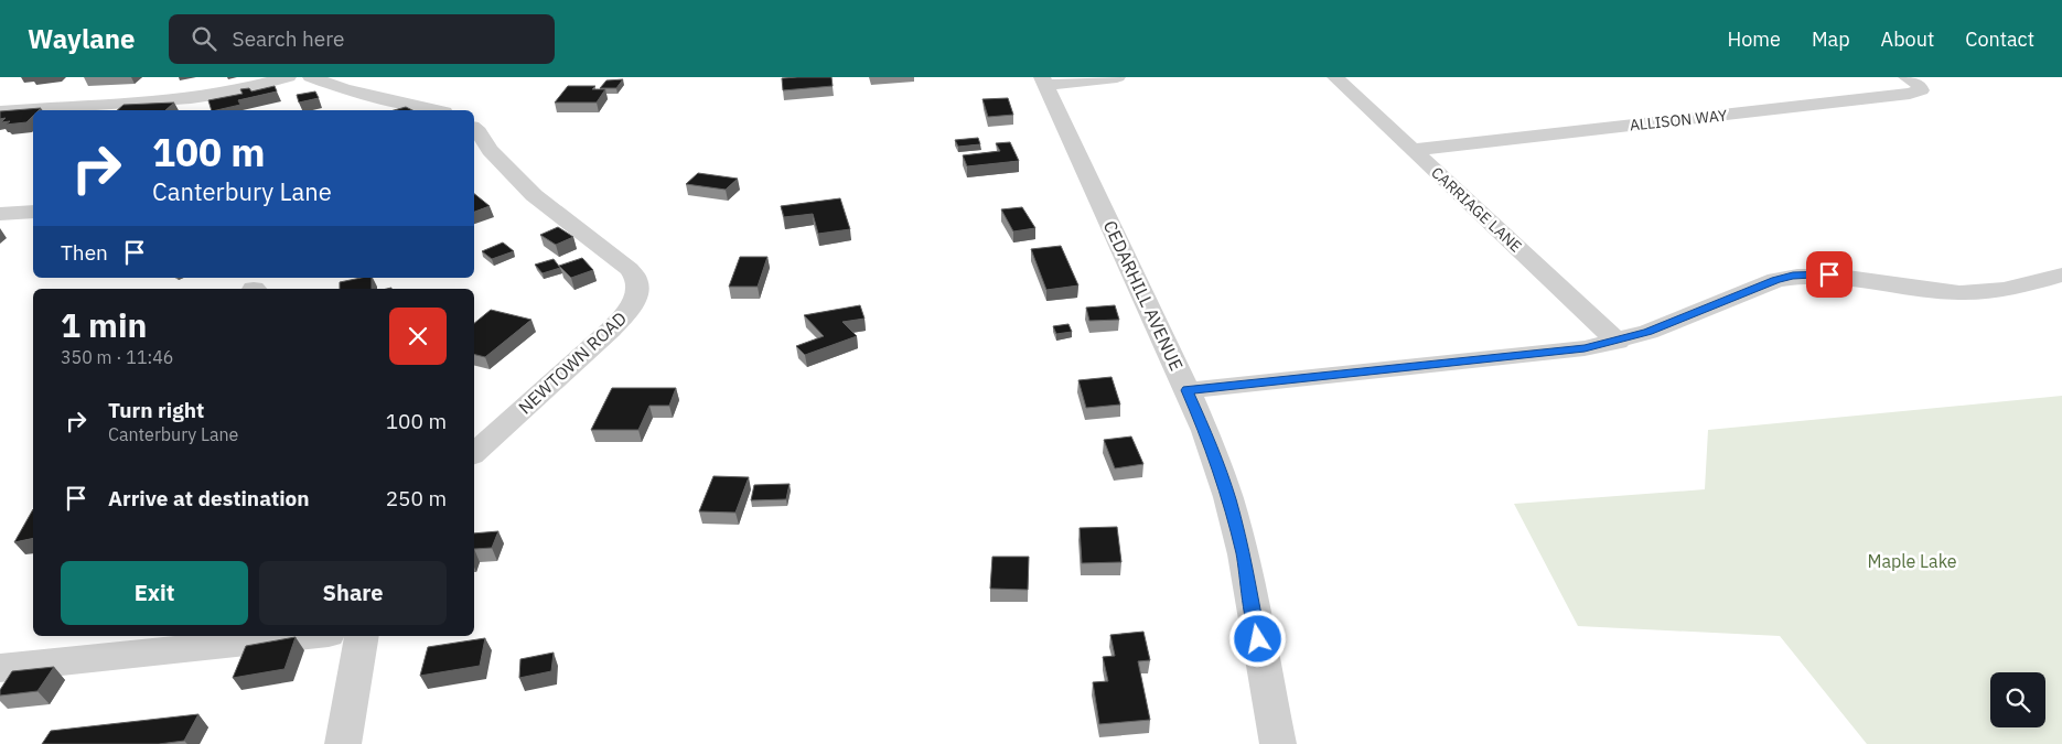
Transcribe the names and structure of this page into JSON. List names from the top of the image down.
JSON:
{
  "streets": {
    "street": [
      "ALLISON WAY",
      "CARRIAGE LANE",
      "CEDARHILL AVENUE",
      "NEWTOWN ROAD"
    ]
  },
  "crossings": [
    ["ALLISON WAY", "CARRIAGE LANE"]
  ],
  "parks": ["Maple Lake"],
  "page": {
    "header": "Waylane",
    "search": "Search here",
    "nav": [
      "Home",
      "Map",
      "About",
      "Contact"
    ],
    "turn": ["100 m", "Canterbury Lane"],
    "then": "Then",
    "heading": ["1 min", "350 m · 11:46"],
    "list": [
      {
        "name": "Turn right",
        "note": "Canterbury Lane",
        "value": "100 m"
      },
      {
        "name": "Arrive at destination",
        "value": "250 m"
      }
    ],
    "buttons": ["Exit", "Share"]
  }
}
